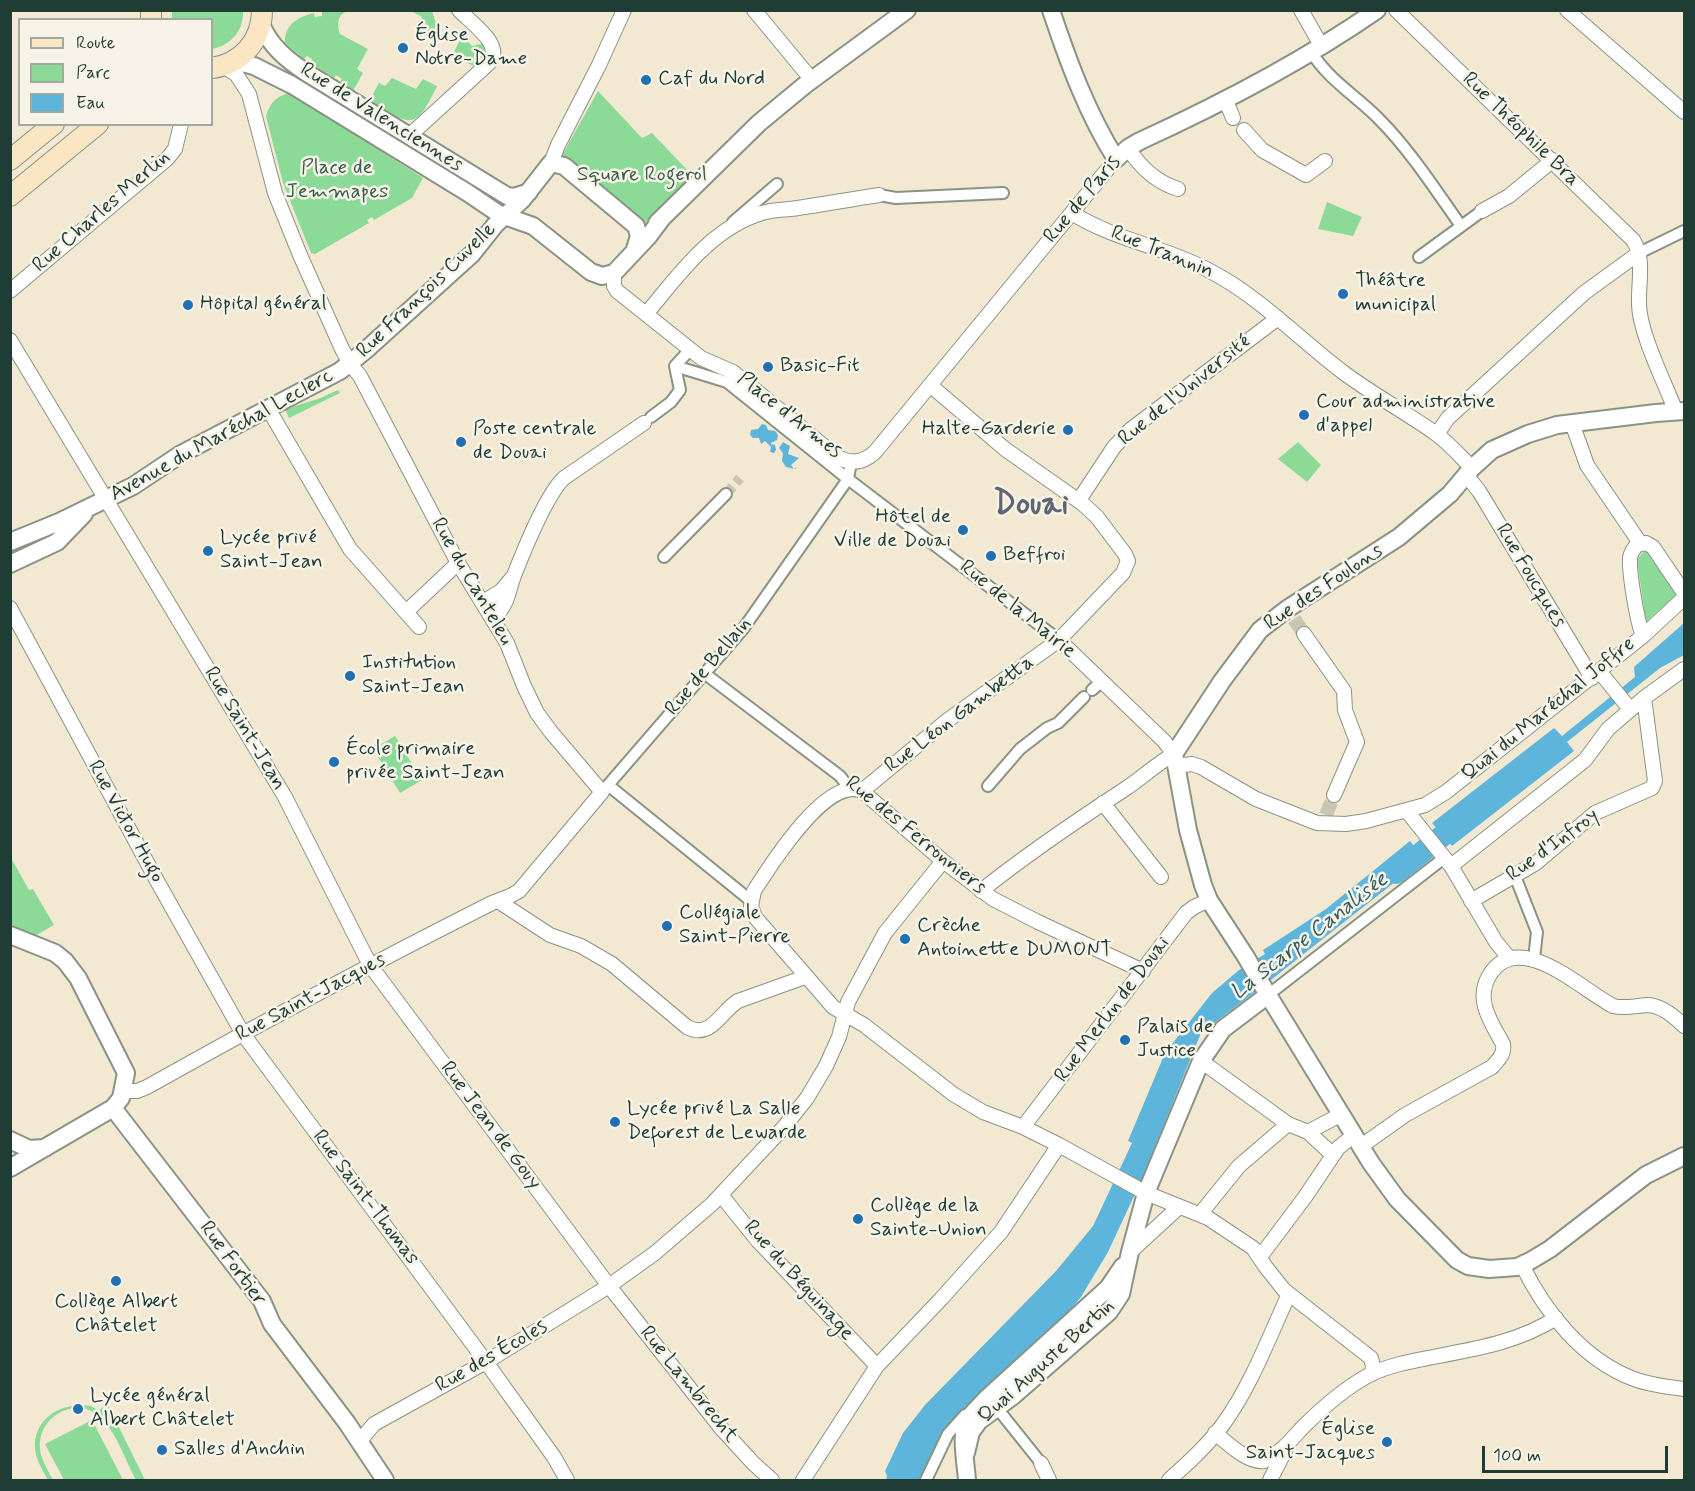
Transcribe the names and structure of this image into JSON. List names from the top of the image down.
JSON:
{
  "streets": {
    "street": [
      "Rue de Valenciennes",
      "Rue Théophile Bra",
      "Rue de Paris",
      "Rue Charles Merlin",
      "Rue Trannin",
      "Rue François Cuvelle",
      "Rue de l'Université",
      "Place d'Armes",
      "Avenue du Maréchal Leclerc",
      "Rue Foucques",
      "Rue du Canteleu",
      "Rue des Foulons",
      "Rue de la Mairie",
      "Rue de Bellain",
      "Quai du Maréchal Joffre",
      "Rue Léon Gambetta",
      "Rue Saint-Jean",
      "Rue Victor Hugo",
      "Rue des Ferronniers",
      "Rue d'Infroy",
      "Rue Saint-Jacques",
      "Rue Merlin de Douai",
      "Rue Jean de Gouy",
      "Rue Saint-Thomas",
      "Rue Fortier",
      "Rue du Béguinage",
      "Rue des Écoles",
      "Quai Auguste Bertin",
      "Rue Lambrecht"
    ]
  },
  "crossings": [
    ["Rue de Valenciennes", "Rue François Cuvelle"],
    ["Rue de Valenciennes", "Rue du Canteleu"],
    ["Rue de Paris", "Rue Trannin"],
    ["Rue de Paris", "Place d'Armes"],
    ["Rue Trannin", "Rue de l'Université"],
    ["Rue Trannin", "Rue Foucques"],
    ["Rue François Cuvelle", "Avenue du Maréchal Leclerc"],
    ["Rue François Cuvelle", "Rue du Canteleu"],
    ["Rue de l'Université", "Rue Léon Gambetta"],
    ["Place d'Armes", "Rue de la Mairie"],
    ["Place d'Armes", "Rue de Bellain"],
    ["Avenue du Maréchal Leclerc", "Rue du Canteleu"],
    ["Avenue du Maréchal Leclerc", "Rue Saint-Jean"],
    ["Rue Foucques", "Rue des Foulons"],
    ["Rue Foucques", "Quai du Maréchal Joffre"],
    ["Rue du Canteleu", "Rue de Bellain"],
    ["Rue du Canteleu", "Rue Saint-Jacques"],
    ["Rue des Foulons", "Rue de la Mairie"],
    ["Rue des Foulons", "Quai du Maréchal Joffre"],
    ["Rue de la Mairie", "Quai du Maréchal Joffre"],
    ["Rue de la Mairie", "Rue Léon Gambetta"],
    ["Rue de Bellain", "Rue des Ferronniers"],
    ["Rue de Bellain", "Rue Saint-Jacques"],
    ["Rue Léon Gambetta", "Rue des Ferronniers"],
    ["Rue Saint-Jean", "Rue Saint-Jacques"],
    ["Rue Saint-Jean", "Rue Jean de Gouy"],
    ["Rue Victor Hugo", "Rue Saint-Jacques"],
    ["Rue Victor Hugo", "Rue Saint-Thomas"],
    ["Rue des Ferronniers", "Rue Merlin de Douai"],
    ["Rue des Ferronniers", "Rue des Écoles"],
    ["Rue Saint-Jacques", "Rue Jean de Gouy"],
    ["Rue Saint-Jacques", "Rue Saint-Thomas"],
    ["Rue Jean de Gouy", "Rue des Écoles"],
    ["Rue Jean de Gouy", "Rue Lambrecht"],
    ["Rue Saint-Thomas", "Rue des Écoles"],
    ["Rue Fortier", "Rue des Écoles"],
    ["Rue du Béguinage", "Rue des Écoles"],
    ["Rue des Écoles", "Rue Lambrecht"]
  ],
  "districts": ["Douai"],
  "water": ["La Scarpe Canalisée"],
  "parks": ["Place de Jemmapes", "Square Rogerol"],
  "places": [
    "Église Notre-Dame",
    "Caf du Nord",
    "Théâtre municipal",
    "Hôpital général",
    "Basic-Fit",
    "Cour administrative d'appel",
    "Halte-Garderie",
    "Poste centrale de Douai",
    "Hôtel de Ville de Douai",
    "Lycée privé Saint-Jean",
    "Beffroi",
    "Institution Saint-Jean",
    "École primaire privée Saint-Jean",
    "Collégiale Saint-Pierre",
    "Crèche Antoinette DUMONT",
    "Palais de Justice",
    "Lycée privé La Salle Deforest de Lewarde",
    "Collège de la Sainte-Union",
    "Collège Albert Châtelet",
    "Lycée général Albert Châtelet",
    "Église Saint-Jacques",
    "Salles d'Anchin"
  ],
  "legend": ["Route", "Parc", "Eau"],
  "scale_bar": "100 m"
}
